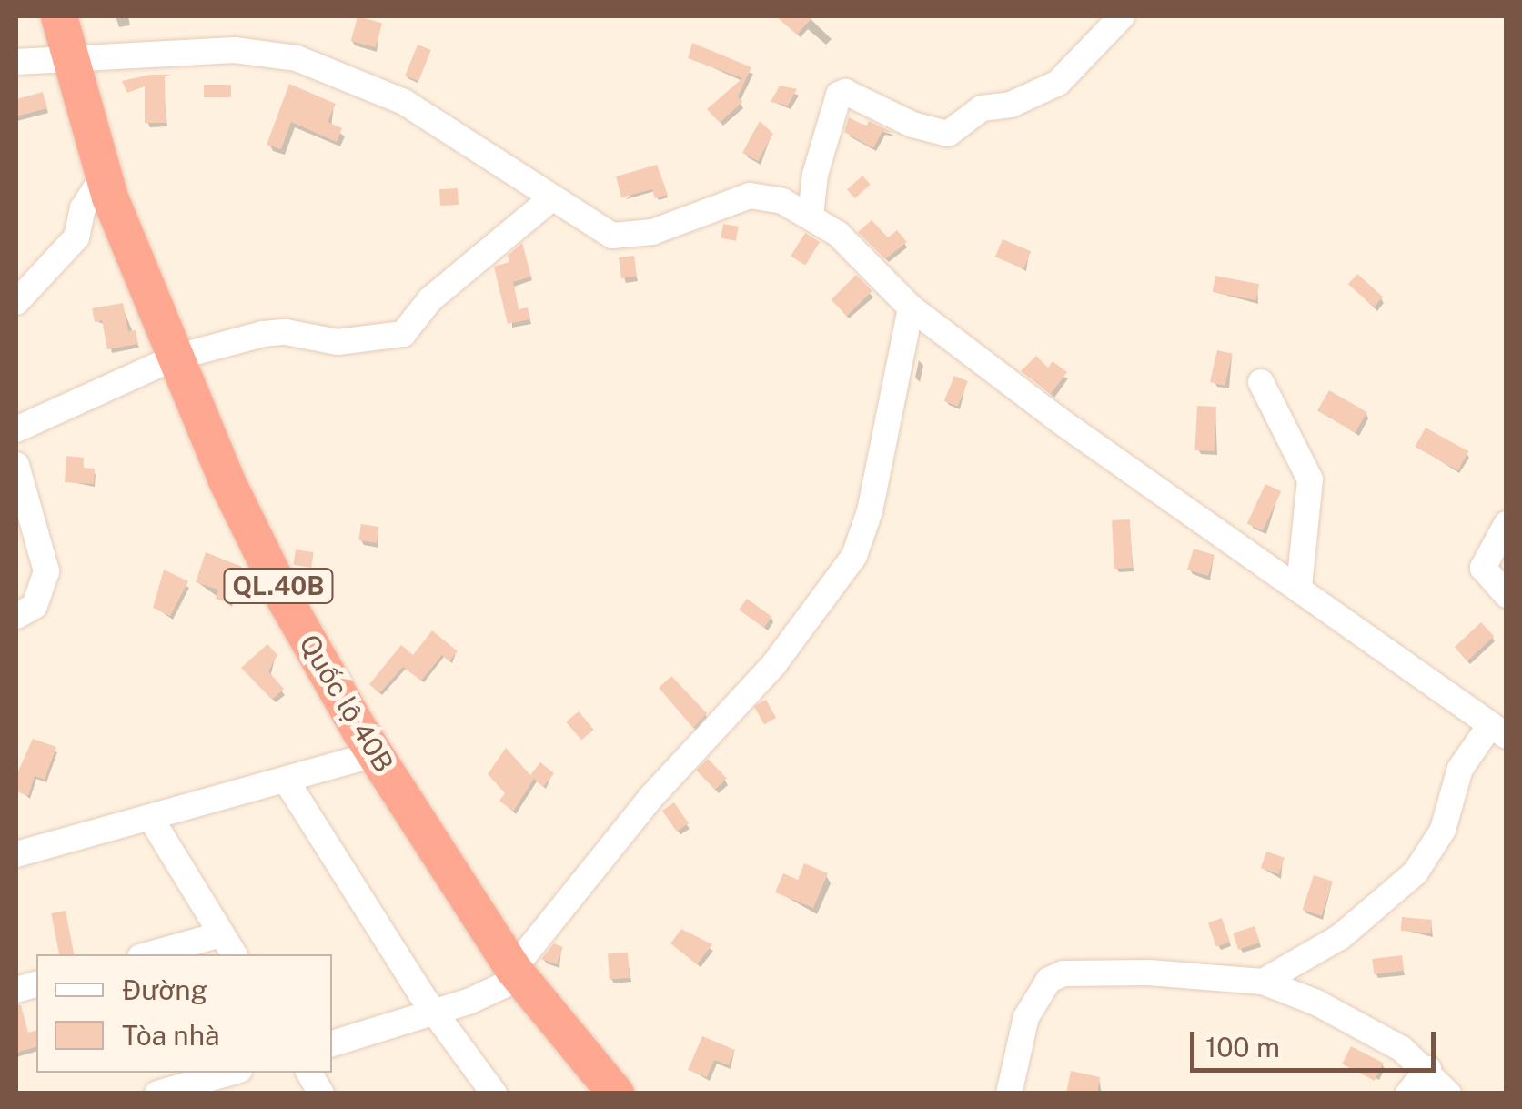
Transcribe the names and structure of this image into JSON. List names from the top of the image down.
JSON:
{
  "streets": {
    "highway": ["QL.40B", "Quốc lộ 40B"]
  },
  "legend": ["Đường", "Tòa nhà"],
  "scale_bar": "100 m"
}
